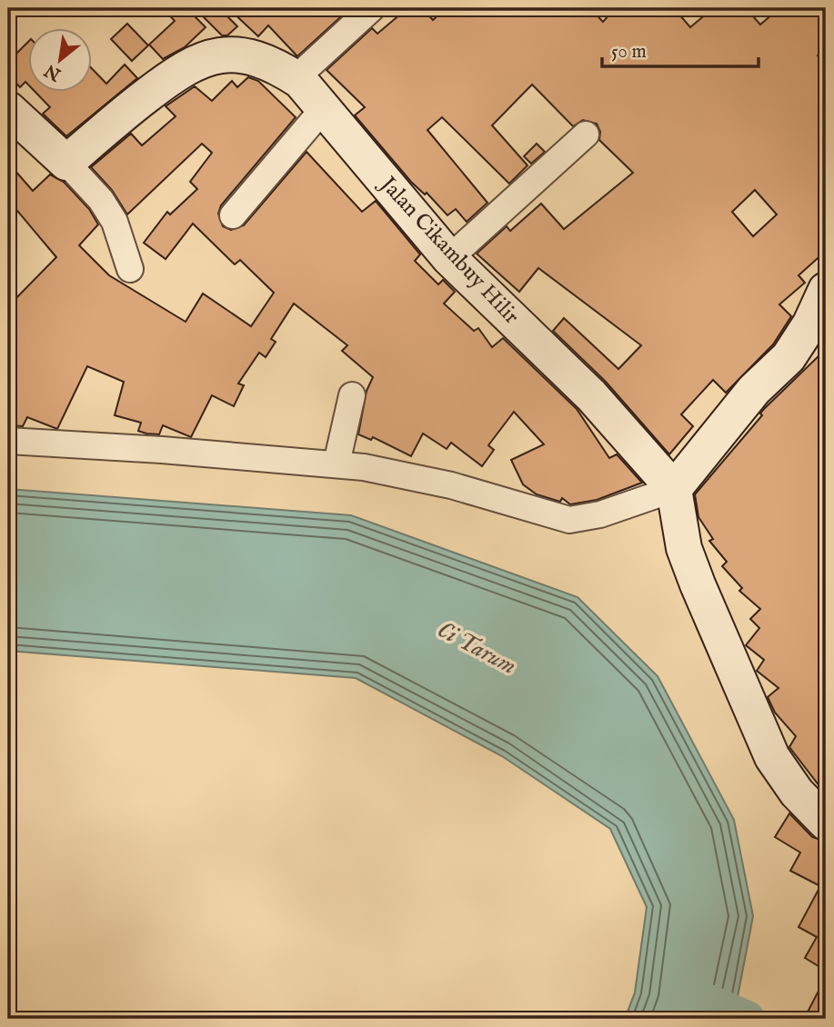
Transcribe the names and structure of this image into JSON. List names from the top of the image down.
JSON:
{
  "streets": {
    "street": ["Jalan Cikambuy Hilir"]
  },
  "water": ["Ci Tarum"],
  "scale_bar": "50 m",
  "north": "bottom left"
}
